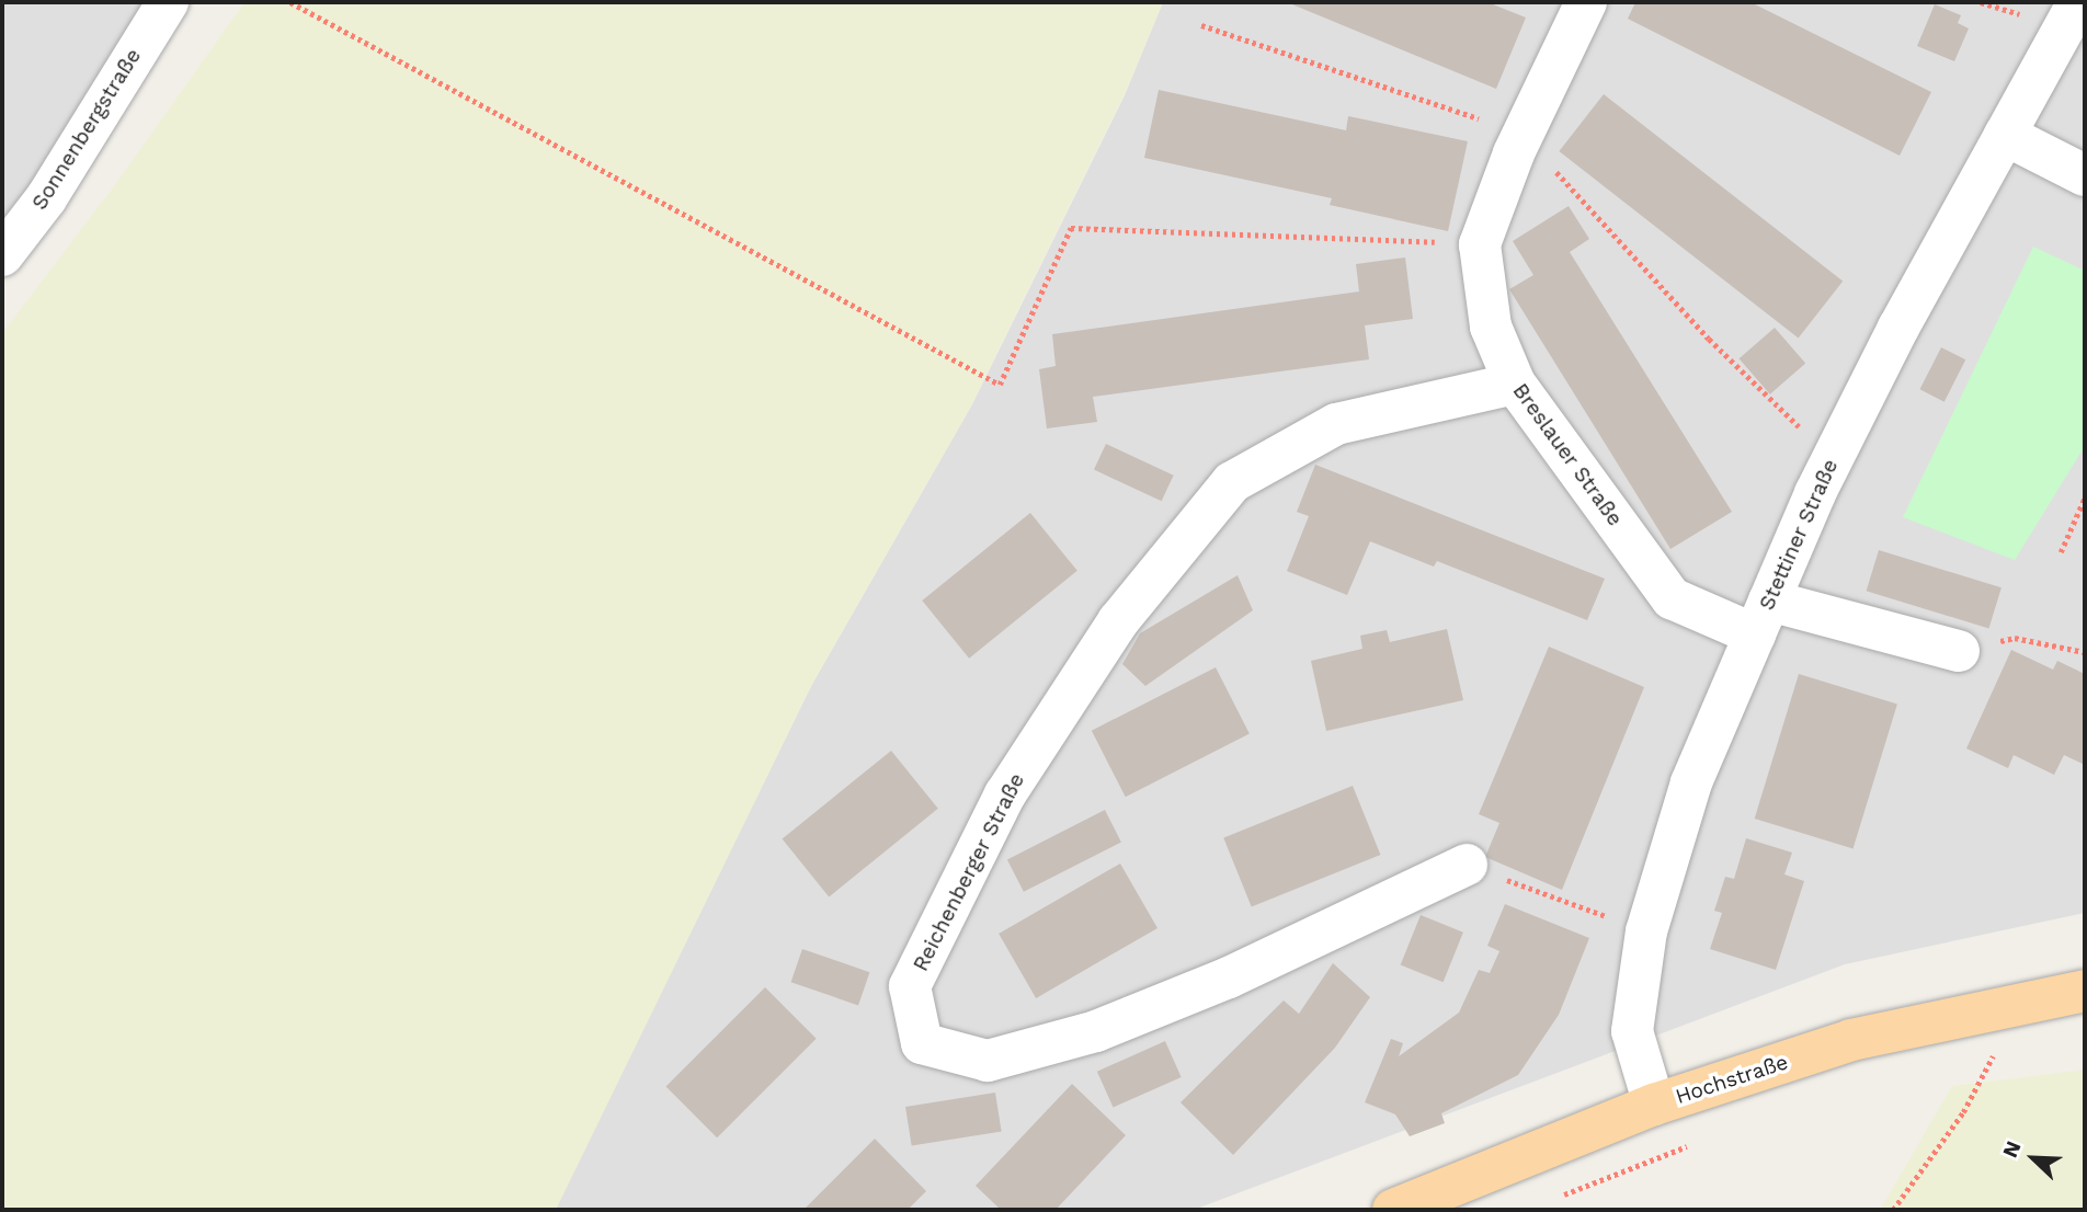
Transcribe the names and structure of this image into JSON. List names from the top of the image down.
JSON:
{
  "streets": {
    "main road": ["Hochstraße"],
    "street": [
      "Sonnenbergstraße",
      "Breslauer Straße",
      "Stettiner Straße",
      "Reichenberger Straße"
    ]
  },
  "crossings": [
    ["Breslauer Straße", "Stettiner Straße"],
    ["Breslauer Straße", "Reichenberger Straße"],
    ["Stettiner Straße", "Hochstraße"]
  ],
  "north": "top left"
}
